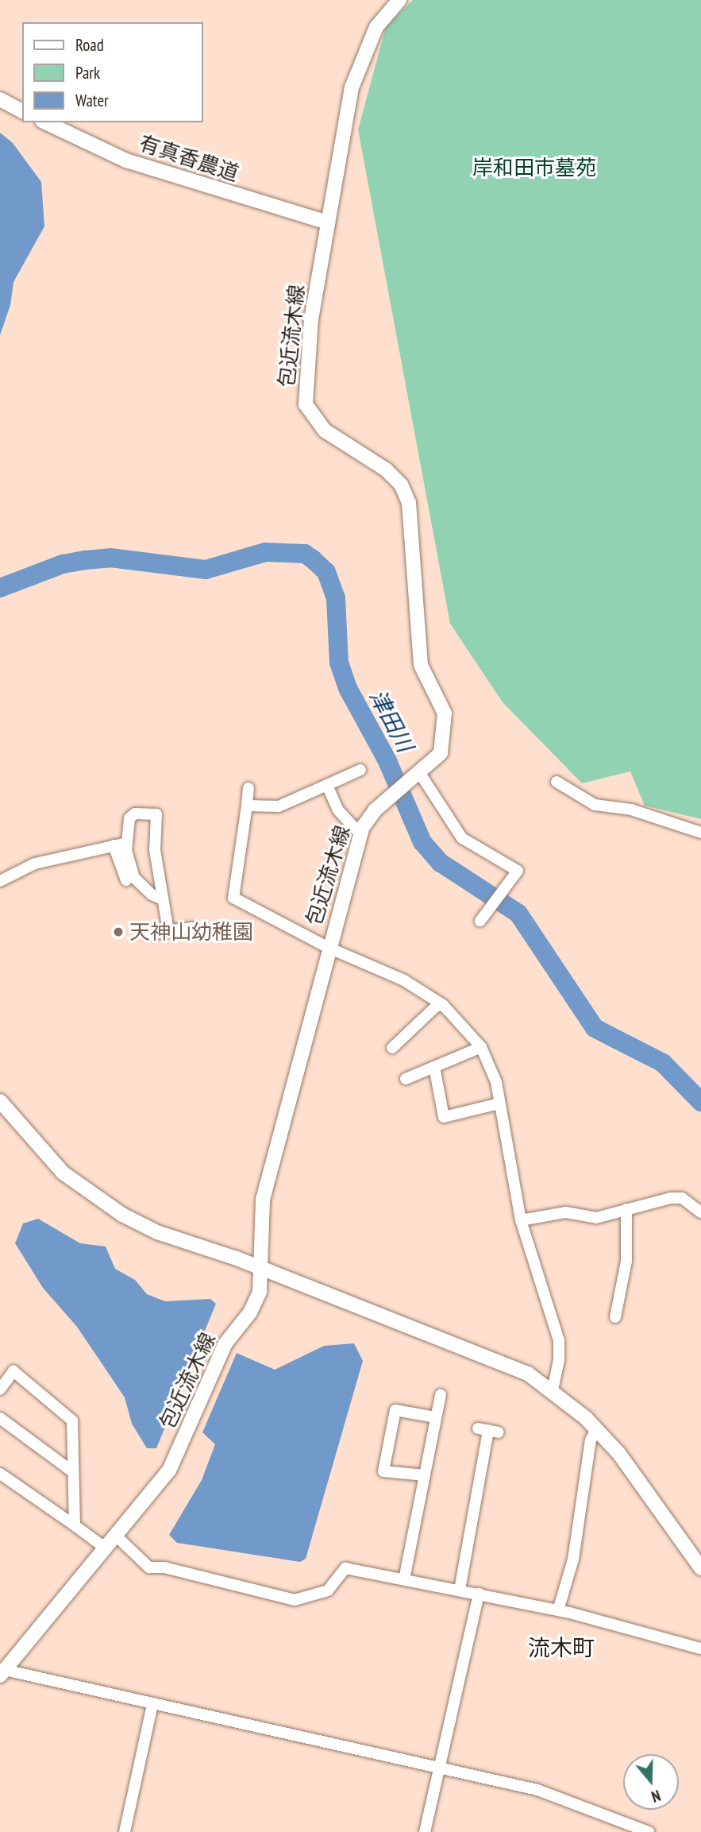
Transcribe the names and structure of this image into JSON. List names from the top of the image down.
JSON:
{
  "streets": {
    "street": ["有真香農道", "包近流木線"]
  },
  "crossings": [
    ["有真香農道", "包近流木線"]
  ],
  "districts": ["流木町"],
  "water": ["津田川"],
  "parks": ["岸和田市墓苑"],
  "places": ["天神山幼稚園"],
  "legend": ["Road", "Park", "Water"],
  "north": "bottom"
}
